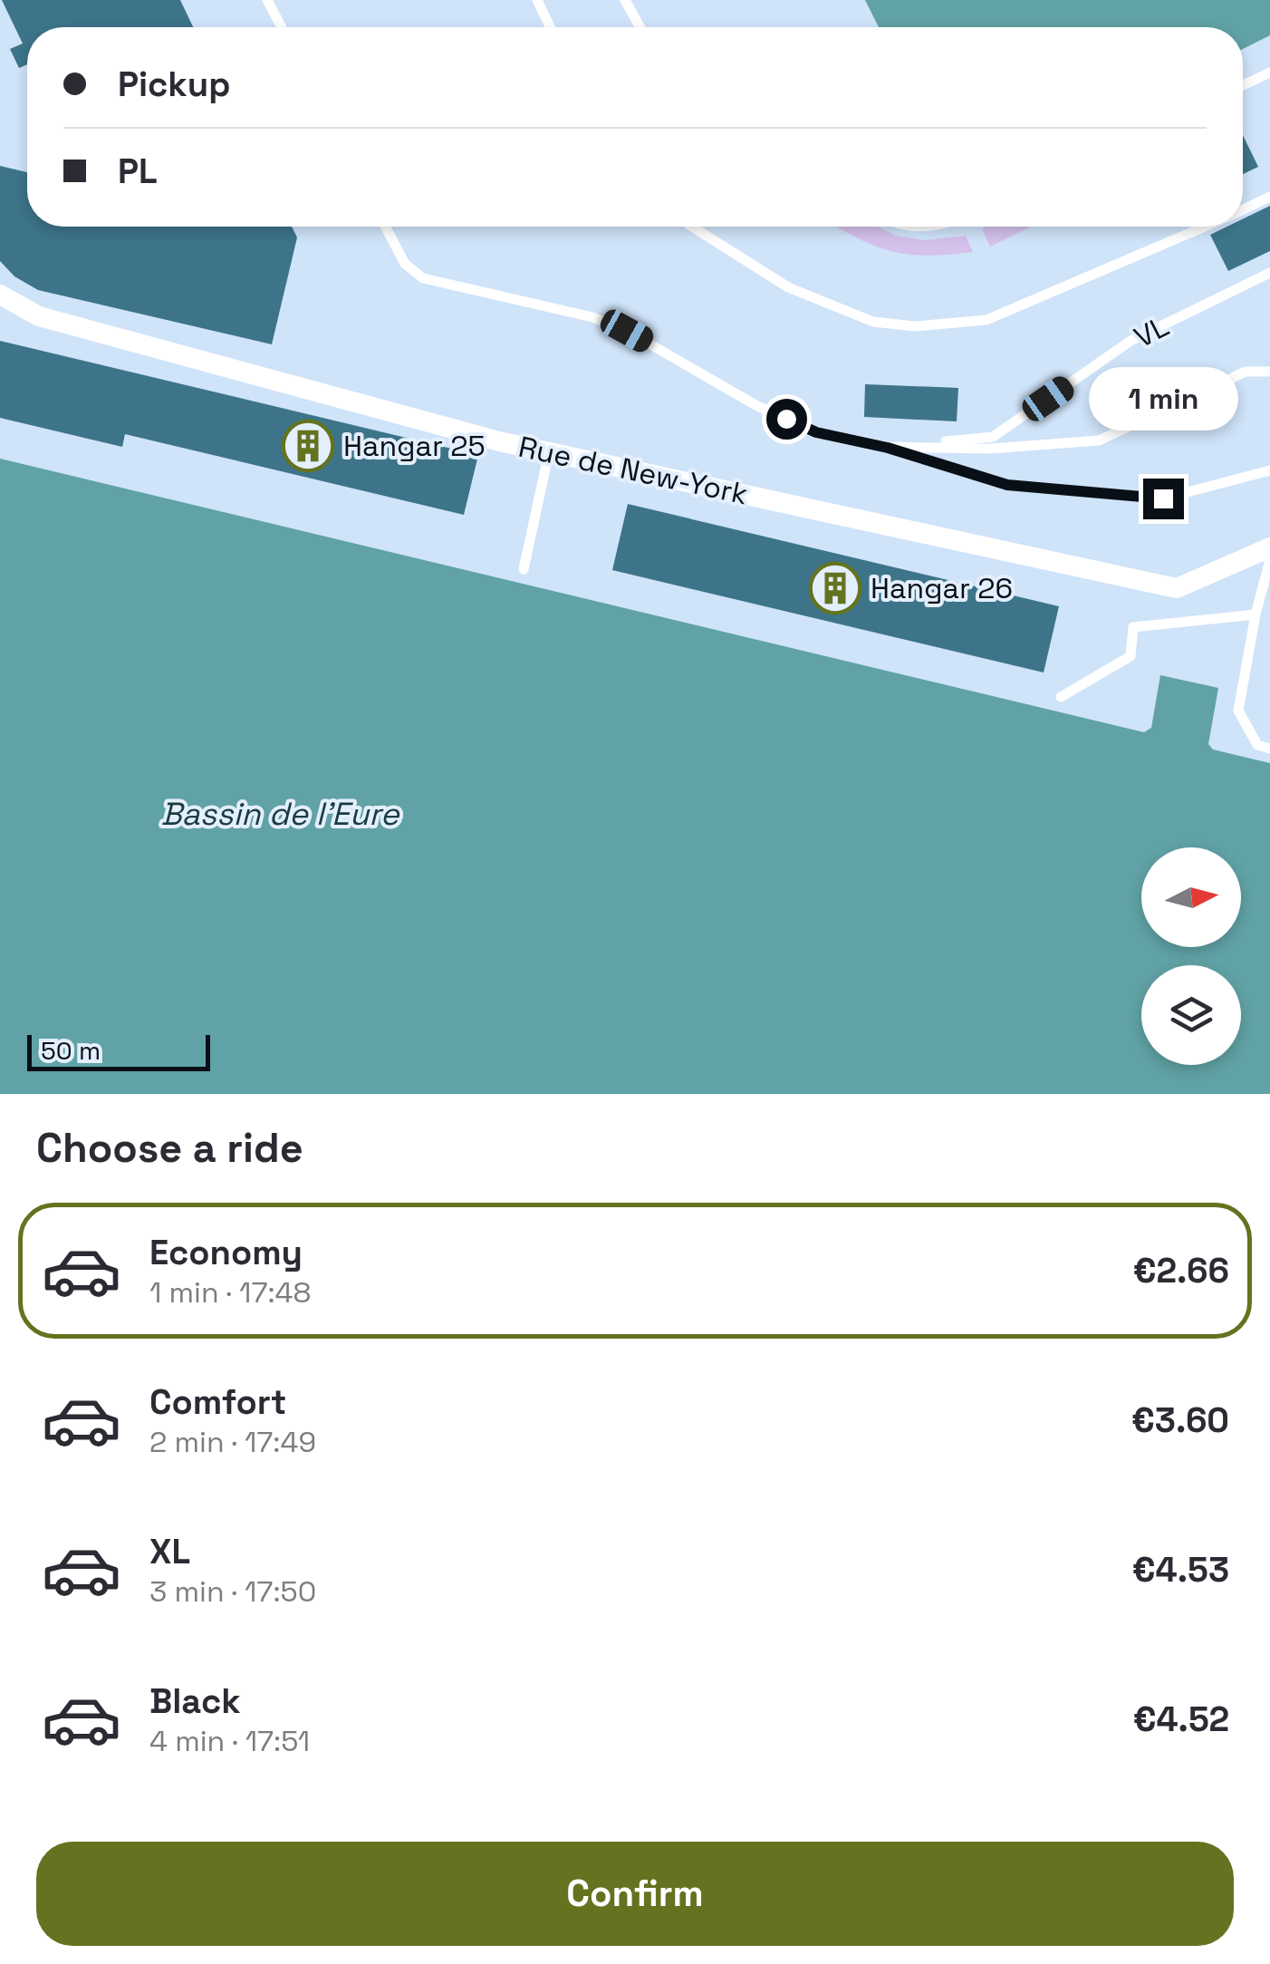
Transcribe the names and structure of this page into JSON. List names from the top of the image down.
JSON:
{
  "streets": {
    "street": ["Rue de New-York"],
    "lane": ["VL"]
  },
  "water": ["Bassin de l'Eure"],
  "places": {
    "building": ["Hangar 25", "Hangar 26"]
  },
  "scale_bar": "50 m",
  "north": "right",
  "page": {
    "banner": ["Pickup", "PL"],
    "bubble": "1 min",
    "scale": "50 m",
    "heading": "Choose a ride",
    "list": [
      {
        "name": "Economy",
        "note": "1 min · 17:48",
        "value": "€2.66"
      },
      {
        "name": "Comfort",
        "note": "2 min · 17:49",
        "value": "€3.60"
      },
      {
        "name": "XL",
        "note": "3 min · 17:50",
        "value": "€4.53"
      },
      {
        "name": "Black",
        "note": "4 min · 17:51",
        "value": "€4.52"
      }
    ],
    "buttons": "Confirm"
  }
}
